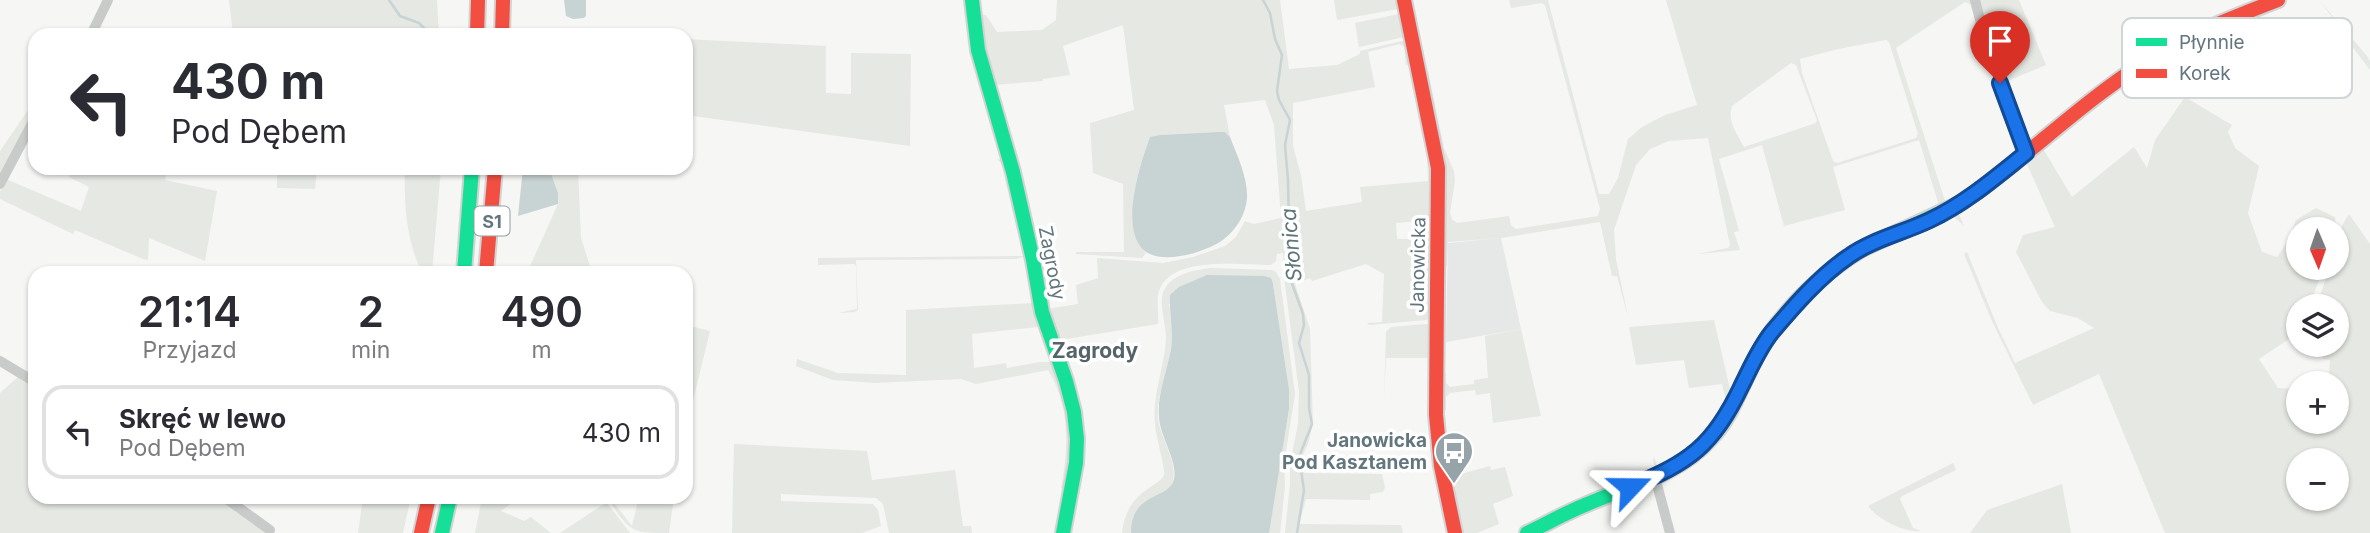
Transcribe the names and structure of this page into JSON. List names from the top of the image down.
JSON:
{
  "streets": {
    "main road": ["S1", "Zagrody", "Janowicka"]
  },
  "districts": ["Zagrody"],
  "water": ["Słonica"],
  "places": {
    "bus stop": ["Janowicka Pod Kasztanem"]
  },
  "legend": ["Płynnie", "Korek"],
  "north": "bottom",
  "page": {
    "turn": ["430 m", "Pod Dębem"],
    "map_buttons": ["+", "−"],
    "eta": [
      "21:14",
      "Przyjazd",
      "2",
      "min",
      "490",
      "m"
    ],
    "list": [
      {
        "name": "Skręć w lewo",
        "note": "Pod Dębem",
        "value": "430 m"
      }
    ]
  }
}
